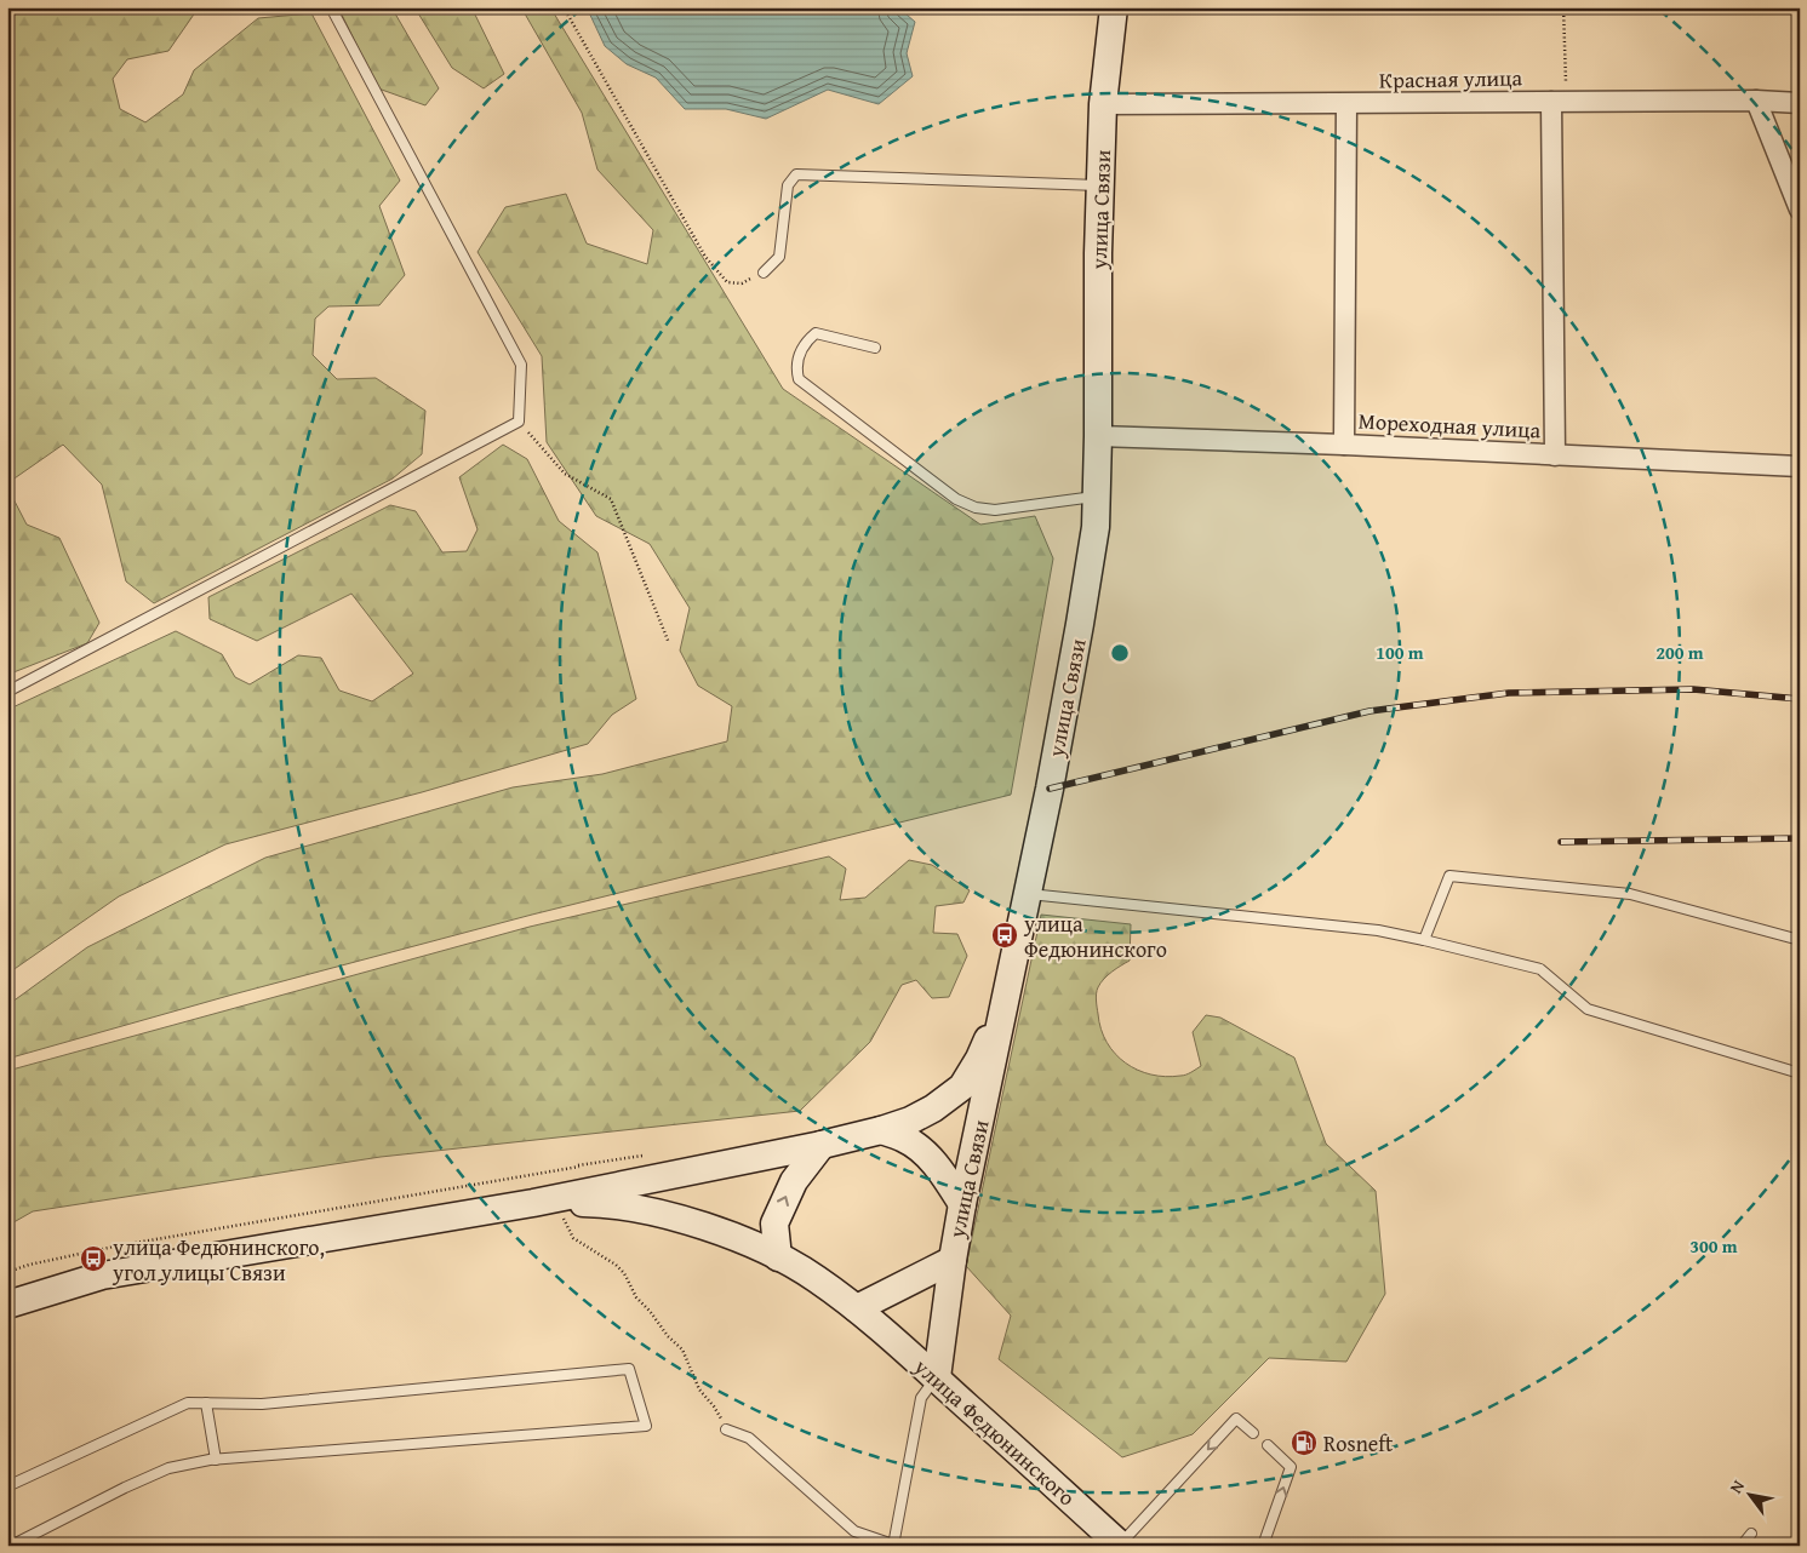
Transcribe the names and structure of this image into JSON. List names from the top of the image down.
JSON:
{
  "streets": {
    "main road": ["улица Связи", "улица Федюнинского"],
    "street": ["Красная улица", "Мореходная улица"]
  },
  "crossings": [
    ["Красная улица", "улица Связи"],
    ["улица Связи", "Мореходная улица"],
    ["улица Связи", "улица Федюнинского"]
  ],
  "places": {
    "bus stop": ["улица Федюнинского", "улица Федюнинского, угол улицы Связи"],
    "fuel station": ["Rosneft"]
  },
  "north": "top left",
  "rings": ["100 m", "200 m", "300 m"]
}
